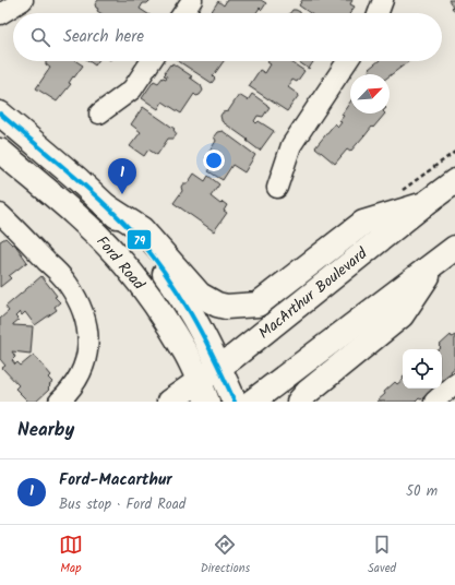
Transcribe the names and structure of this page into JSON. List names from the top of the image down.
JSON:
{
  "streets": {
    "main road": ["Ford Road", "MacArthur Boulevard"]
  },
  "crossings": [
    ["Ford Road", "MacArthur Boulevard"]
  ],
  "lines": ["transit line 79"],
  "north": "top right",
  "page": {
    "search": "Search here",
    "pins": "1",
    "heading": "Nearby",
    "list": [
      {
        "mark": "1",
        "name": "Ford-Macarthur",
        "note": "Bus stop · Ford Road",
        "value": "50 m"
      }
    ],
    "nav": ["Map", "Directions", "Saved"]
  }
}
